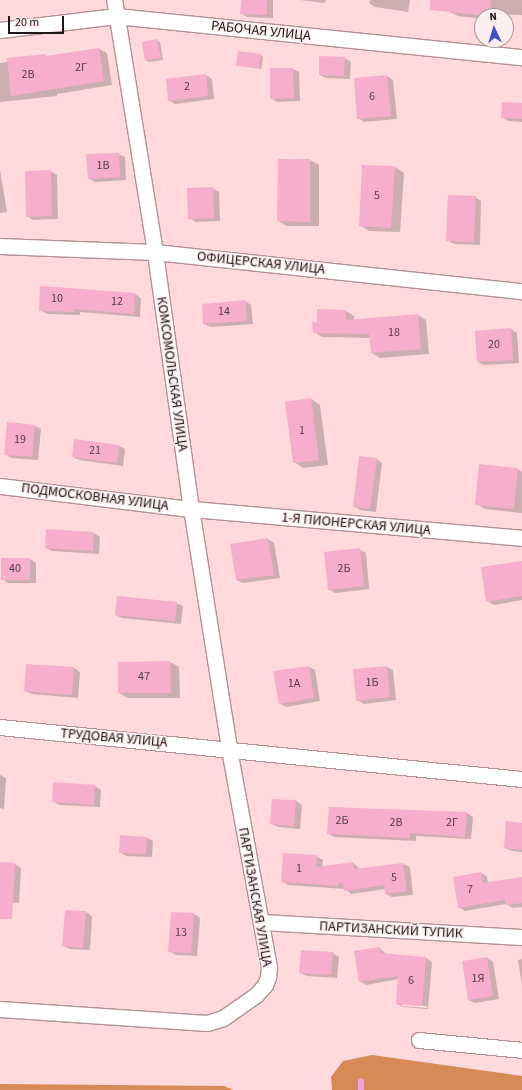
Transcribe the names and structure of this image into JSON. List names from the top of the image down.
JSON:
{
  "streets": {
    "street": [
      "РАБОЧАЯ УЛИЦА",
      "ОФИЦЕРСКАЯ УЛИЦА",
      "КОМСОМОЛЬСКАЯ УЛИЦА",
      "ПОДМОСКОВНАЯ УЛИЦА",
      "1-Я ПИОНЕРСКАЯ УЛИЦА",
      "ТРУДОВАЯ УЛИЦА",
      "ПАРТИЗАНСКАЯ УЛИЦА",
      "ПАРТИЗАНСКИЙ ТУПИК"
    ]
  },
  "crossings": [
    ["РАБОЧАЯ УЛИЦА", "КОМСОМОЛЬСКАЯ УЛИЦА"],
    ["ОФИЦЕРСКАЯ УЛИЦА", "КОМСОМОЛЬСКАЯ УЛИЦА"],
    ["КОМСОМОЛЬСКАЯ УЛИЦА", "ПОДМОСКОВНАЯ УЛИЦА"],
    ["КОМСОМОЛЬСКАЯ УЛИЦА", "1-Я ПИОНЕРСКАЯ УЛИЦА"],
    ["КОМСОМОЛЬСКАЯ УЛИЦА", "ТРУДОВАЯ УЛИЦА"],
    ["КОМСОМОЛЬСКАЯ УЛИЦА", "ПАРТИЗАНСКАЯ УЛИЦА"],
    ["ПОДМОСКОВНАЯ УЛИЦА", "1-Я ПИОНЕРСКАЯ УЛИЦА"],
    ["ТРУДОВАЯ УЛИЦА", "ПАРТИЗАНСКАЯ УЛИЦА"],
    ["ПАРТИЗАНСКАЯ УЛИЦА", "ПАРТИЗАНСКИЙ ТУПИК"]
  ],
  "house_numbers": [
    "2Г",
    "2В",
    "2",
    "6",
    "1В",
    "5",
    "10",
    "12",
    "14",
    "18",
    "20",
    "1",
    "19",
    "21",
    "40",
    "2Б",
    "47",
    "1Б",
    "1А",
    "2Б",
    "2В",
    "2Г",
    "1",
    "5",
    "7",
    "13",
    "1Я",
    "6"
  ],
  "scale_bar": "20 m",
  "north": "top"
}
